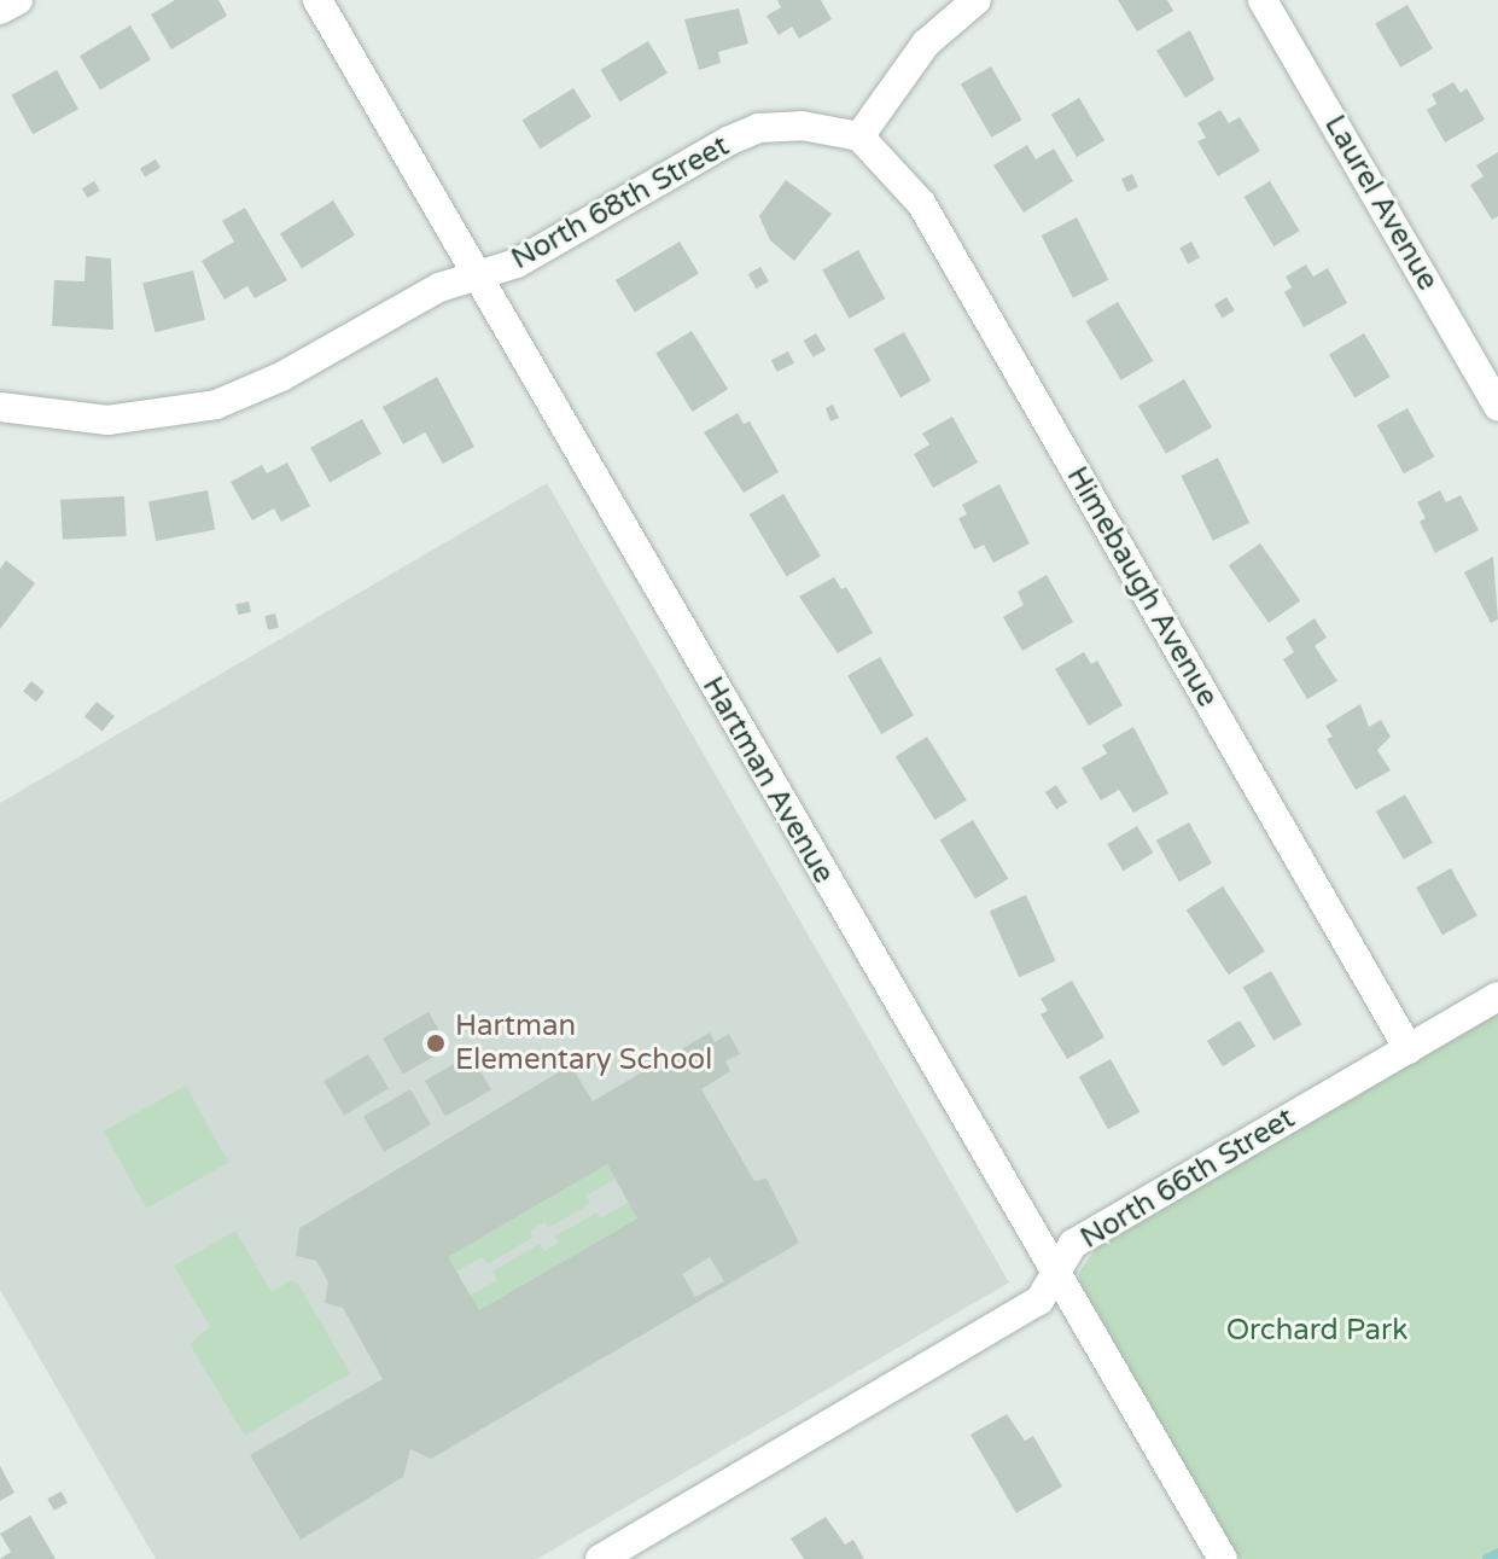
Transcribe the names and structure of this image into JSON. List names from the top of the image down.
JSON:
{
  "streets": {
    "street": [
      "North 68th Street",
      "Laurel Avenue",
      "Himebaugh Avenue",
      "Hartman Avenue",
      "North 66th Street"
    ]
  },
  "crossings": [
    ["North 68th Street", "Himebaugh Avenue"],
    ["North 68th Street", "Hartman Avenue"],
    ["Himebaugh Avenue", "North 66th Street"],
    ["Hartman Avenue", "North 66th Street"]
  ],
  "parks": ["Orchard Park"],
  "places": ["Hartman Elementary School"]
}
